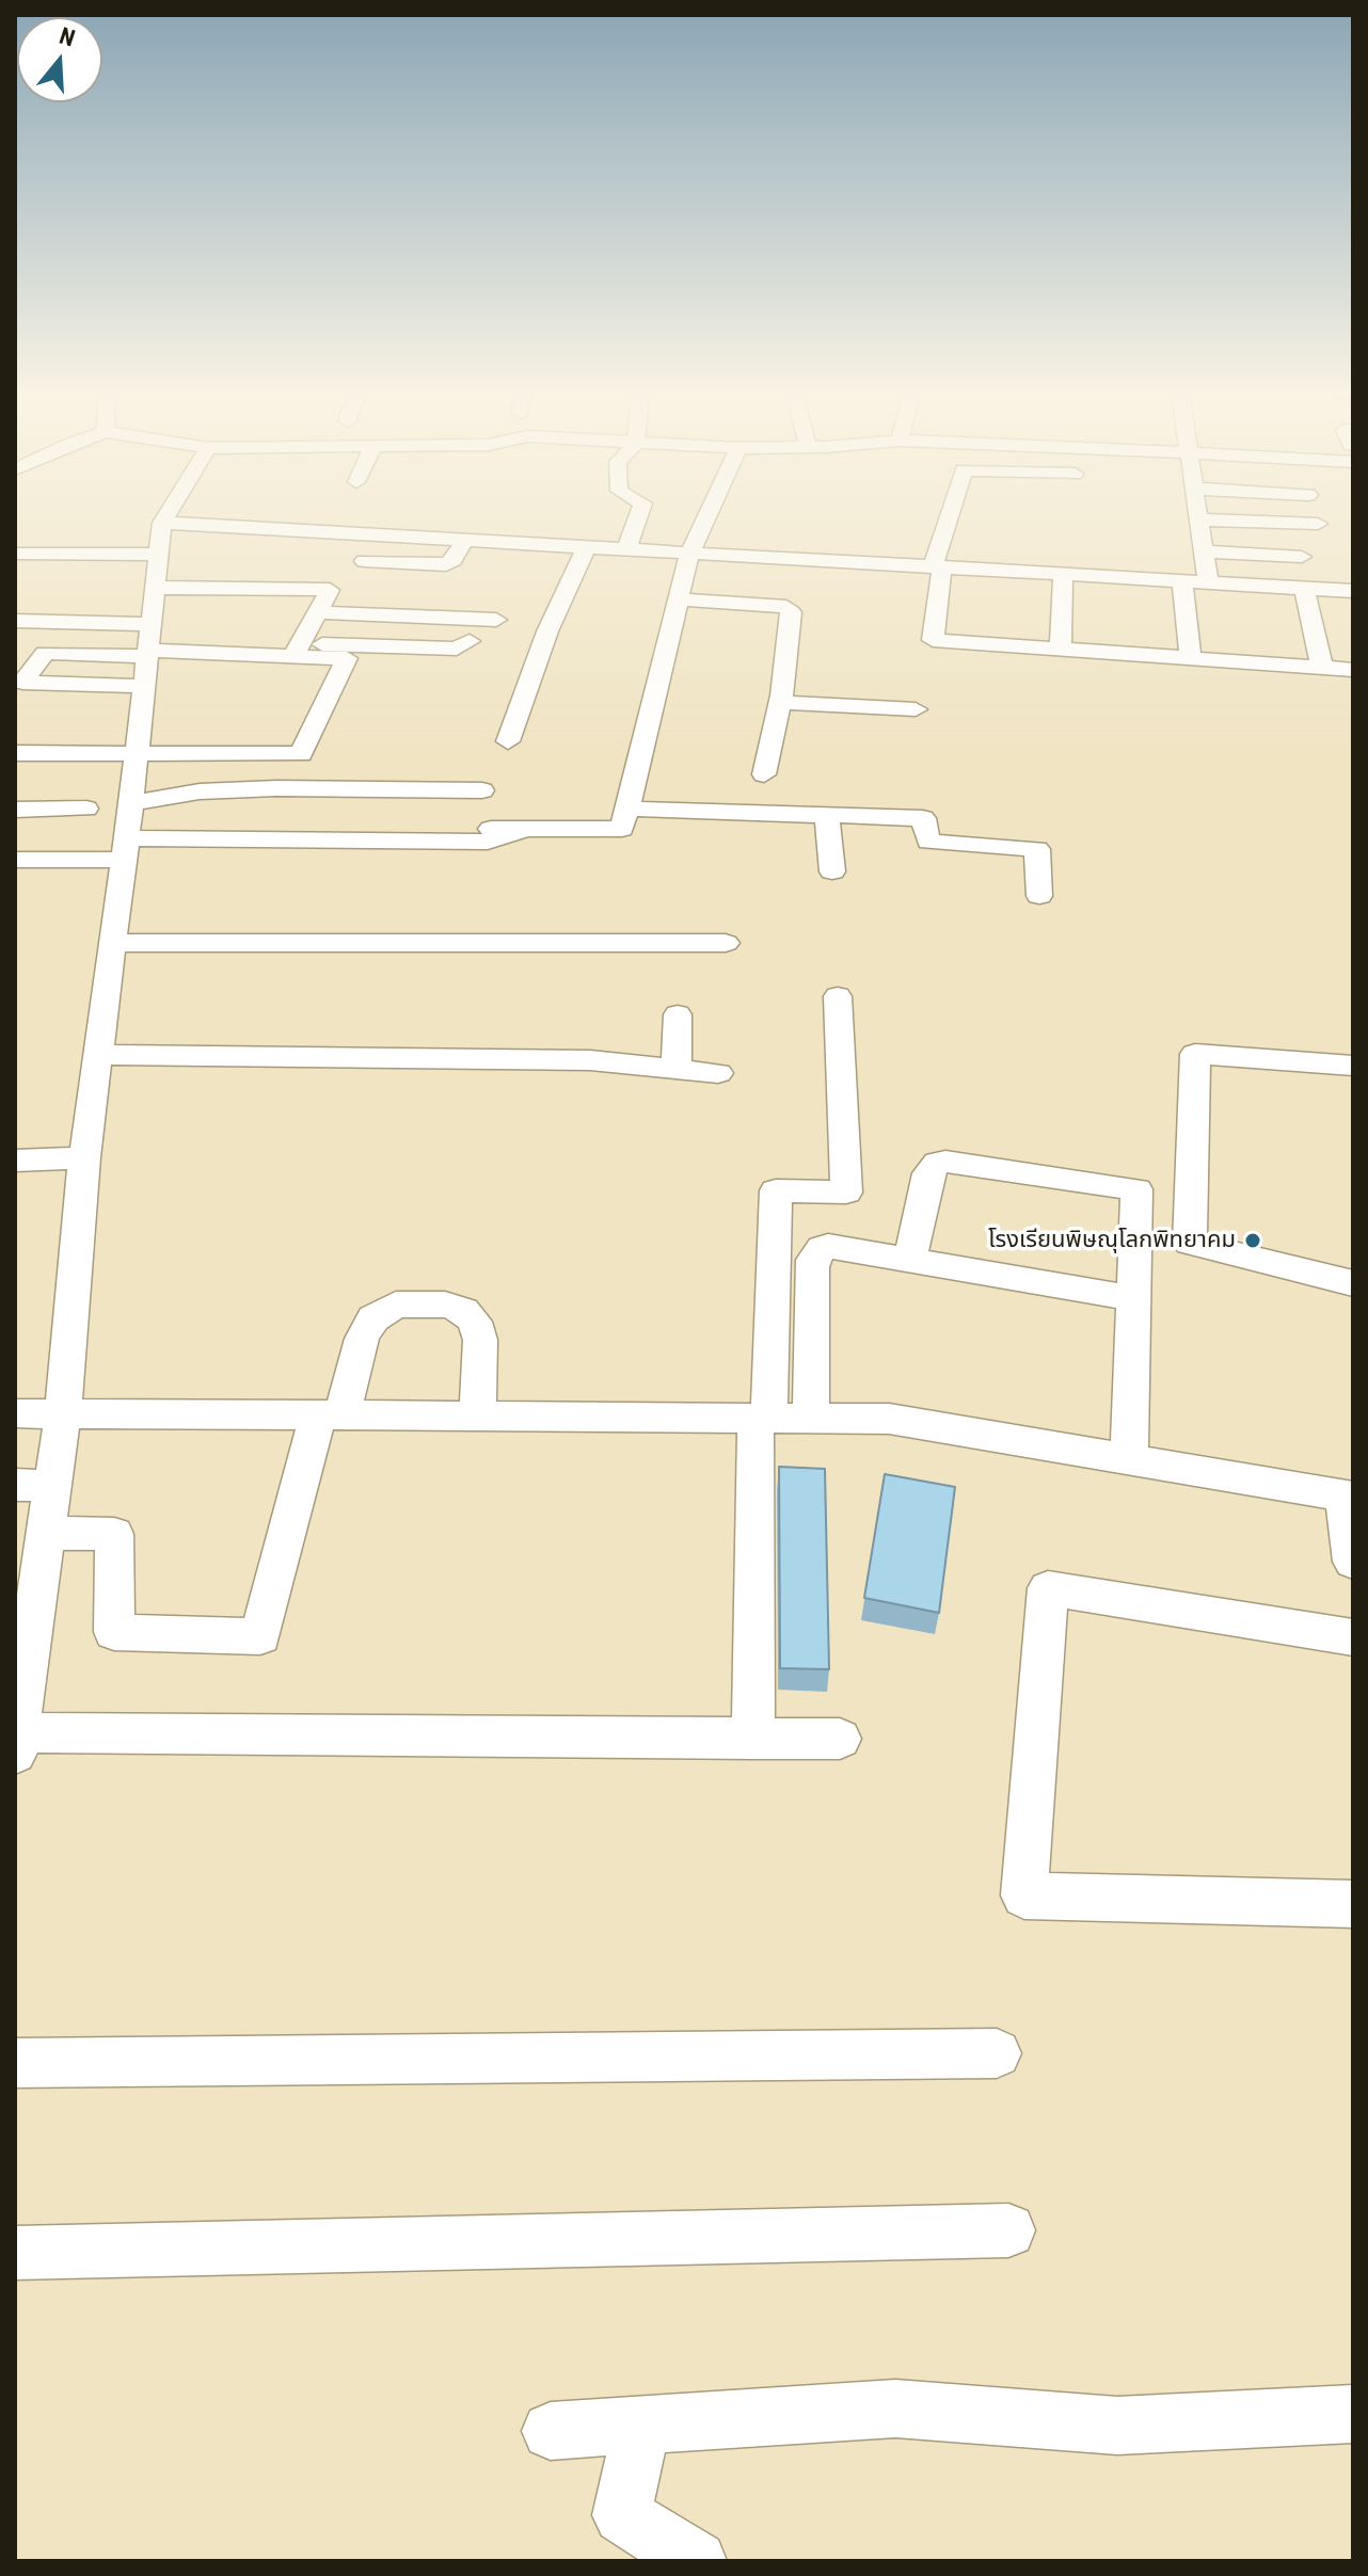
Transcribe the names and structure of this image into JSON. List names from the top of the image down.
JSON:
{
  "places": ["โรงเรียนพิษณุโลกพิทยาคม"],
  "north": "top"
}
